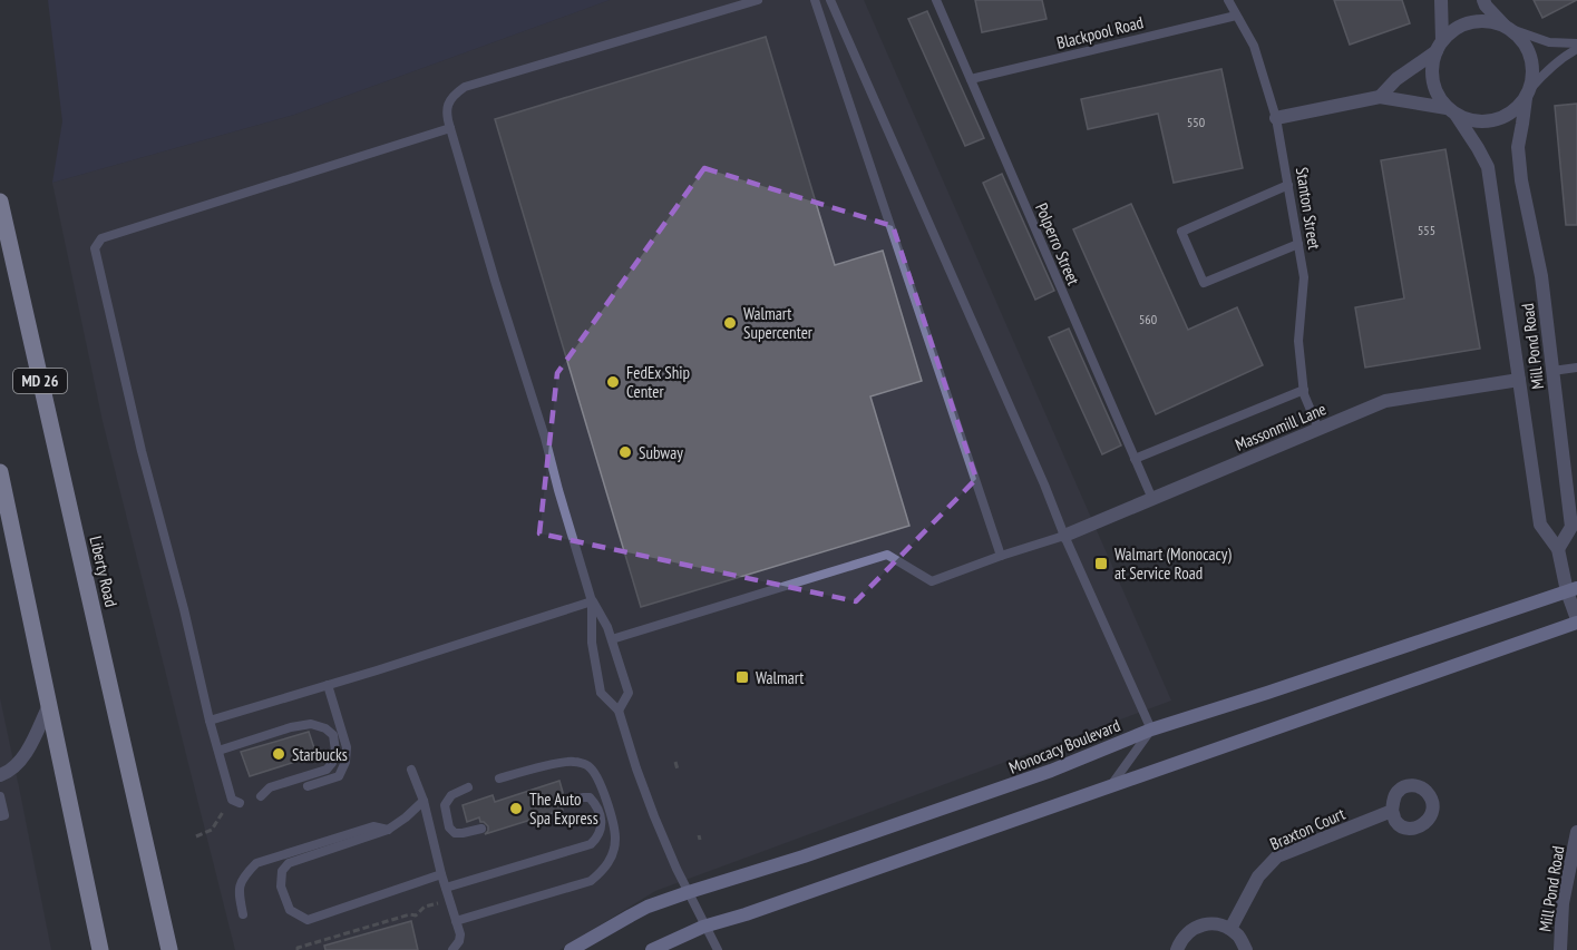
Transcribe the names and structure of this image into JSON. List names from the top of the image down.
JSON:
{
  "streets": {
    "main road": ["MD 26", "Liberty Road", "Monocacy Boulevard"],
    "street": ["Mill Pond Road", "Massonmill Lane", "Braxton Court"],
    "lane": ["Blackpool Road", "Stanton Street", "Polperro Street"]
  },
  "crossings": [
    ["Blackpool Road", "Stanton Street"],
    ["Blackpool Road", "Polperro Street"],
    ["Stanton Street", "Massonmill Lane"],
    ["Polperro Street", "Massonmill Lane"],
    ["Mill Pond Road", "Massonmill Lane"],
    ["Mill Pond Road", "Monocacy Boulevard"]
  ],
  "places": {
    "other": [
      "Walmart Supercenter",
      "FedEx Ship Center",
      "Subway",
      "Starbucks",
      "The Auto Spa Express"
    ],
    "transit": ["Walmart (Monocacy) at Service Road", "Walmart"]
  },
  "house_numbers": ["550", "555", "560"]
}
